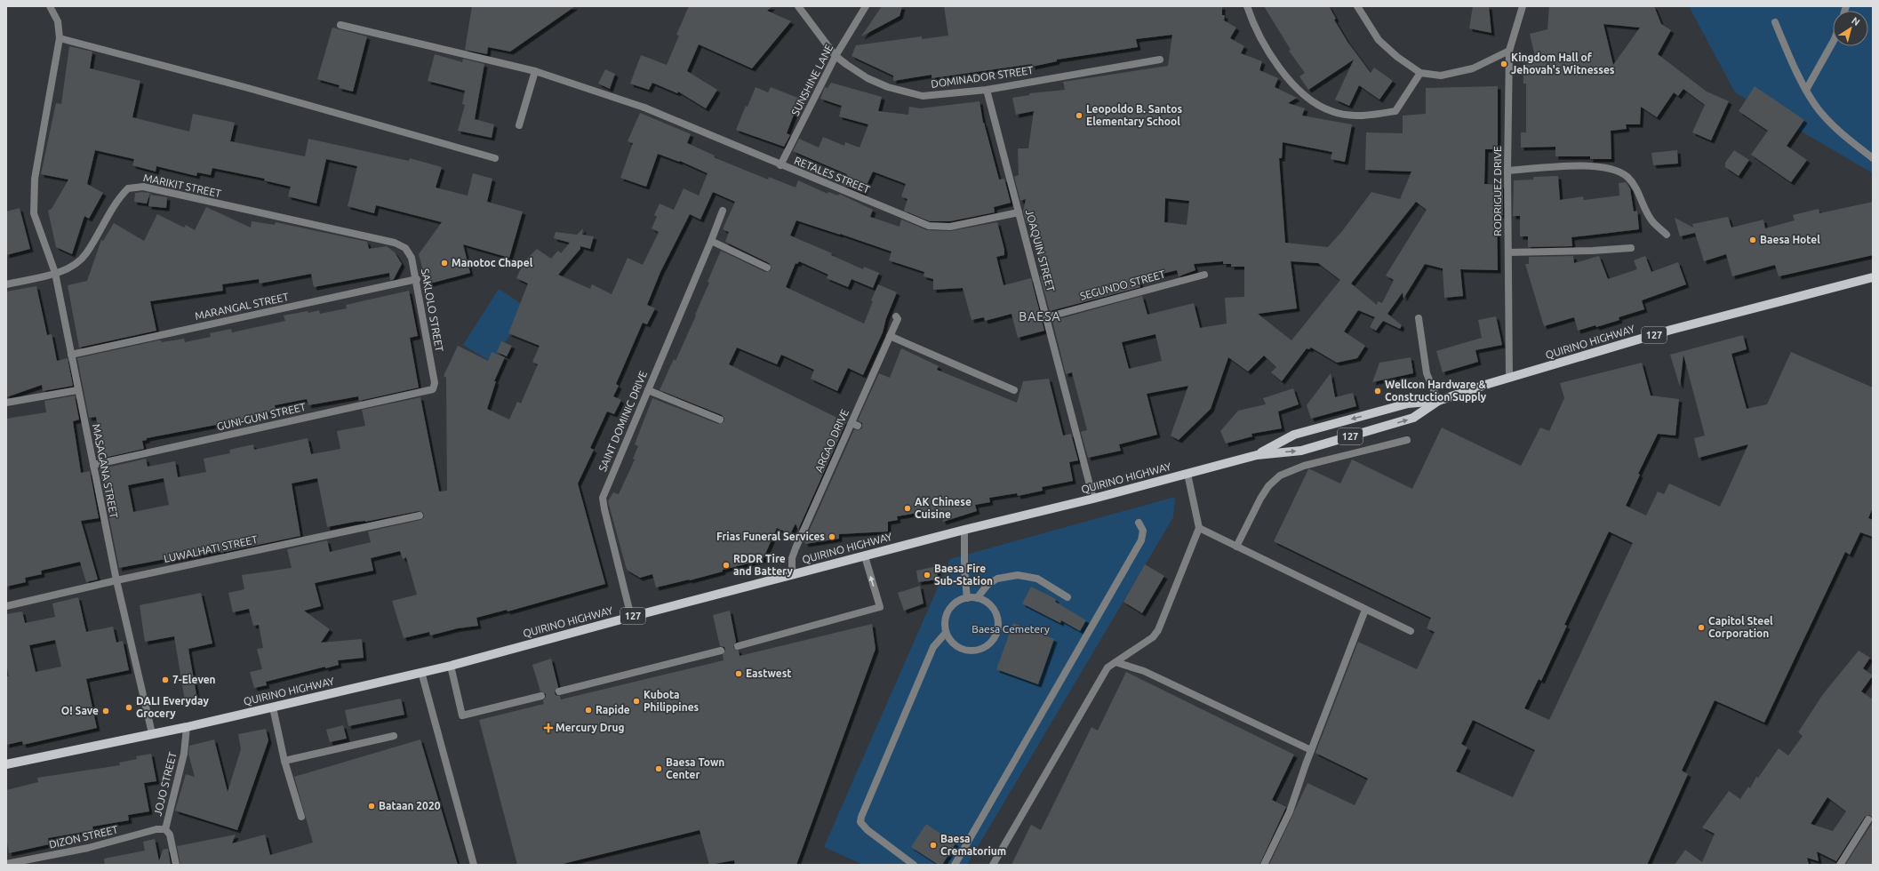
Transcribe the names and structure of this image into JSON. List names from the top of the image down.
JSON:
{
  "streets": {
    "main road": ["127", "QUIRINO HIGHWAY"],
    "street": [
      "DOMINADOR STREET",
      "SUNSHINE LANE",
      "RETALES STREET",
      "MARIKIT STREET",
      "RODRIGUEZ DRIVE",
      "JOAQUIN STREET",
      "SEGUNDO STREET",
      "MARANGAL STREET",
      "SAKLOLO STREET",
      "GUNI-GUNI STREET",
      "SAINT DOMINIC DRIVE",
      "ARGAO DRIVE",
      "MASAGANA STREET",
      "LUWALHATI STREET",
      "JOJO STREET",
      "DIZON STREET"
    ]
  },
  "crossings": [
    ["DOMINADOR STREET", "SUNSHINE LANE"],
    ["DOMINADOR STREET", "JOAQUIN STREET"],
    ["SUNSHINE LANE", "RETALES STREET"],
    ["RETALES STREET", "JOAQUIN STREET"],
    ["MARIKIT STREET", "SAKLOLO STREET"],
    ["MARIKIT STREET", "MASAGANA STREET"],
    ["RODRIGUEZ DRIVE", "QUIRINO HIGHWAY"],
    ["JOAQUIN STREET", "SEGUNDO STREET"],
    ["JOAQUIN STREET", "QUIRINO HIGHWAY"],
    ["MARANGAL STREET", "SAKLOLO STREET"],
    ["MARANGAL STREET", "MASAGANA STREET"],
    ["SAKLOLO STREET", "GUNI-GUNI STREET"],
    ["QUIRINO HIGHWAY", "SAINT DOMINIC DRIVE"],
    ["QUIRINO HIGHWAY", "ARGAO DRIVE"],
    ["QUIRINO HIGHWAY", "MASAGANA STREET"],
    ["QUIRINO HIGHWAY", "JOJO STREET"],
    ["GUNI-GUNI STREET", "MASAGANA STREET"],
    ["MASAGANA STREET", "LUWALHATI STREET"],
    ["JOJO STREET", "DIZON STREET"]
  ],
  "districts": ["BAESA"],
  "parks": ["Baesa Cemetery"],
  "places": {
    "other": [
      "Kingdom Hall of Jehovah's Witnesses",
      "Leopoldo B. Santos Elementary School",
      "Baesa Hotel",
      "Manotoc Chapel",
      "Wellcon Hardware & Construction Supply",
      "AK Chinese Cuisine",
      "Frias Funeral Services",
      "RDDR Tire and Battery",
      "Baesa Fire Sub-Station",
      "Capitol Steel Corporation",
      "Eastwest",
      "7-Eleven",
      "Kubota Philippines",
      "DALI Everyday Grocery",
      "Rapide",
      "O! Save",
      "Baesa Town Center",
      "Bataan 2020",
      "Baesa Crematorium"
    ],
    "health": ["Mercury Drug"]
  },
  "north": "top right"
}
